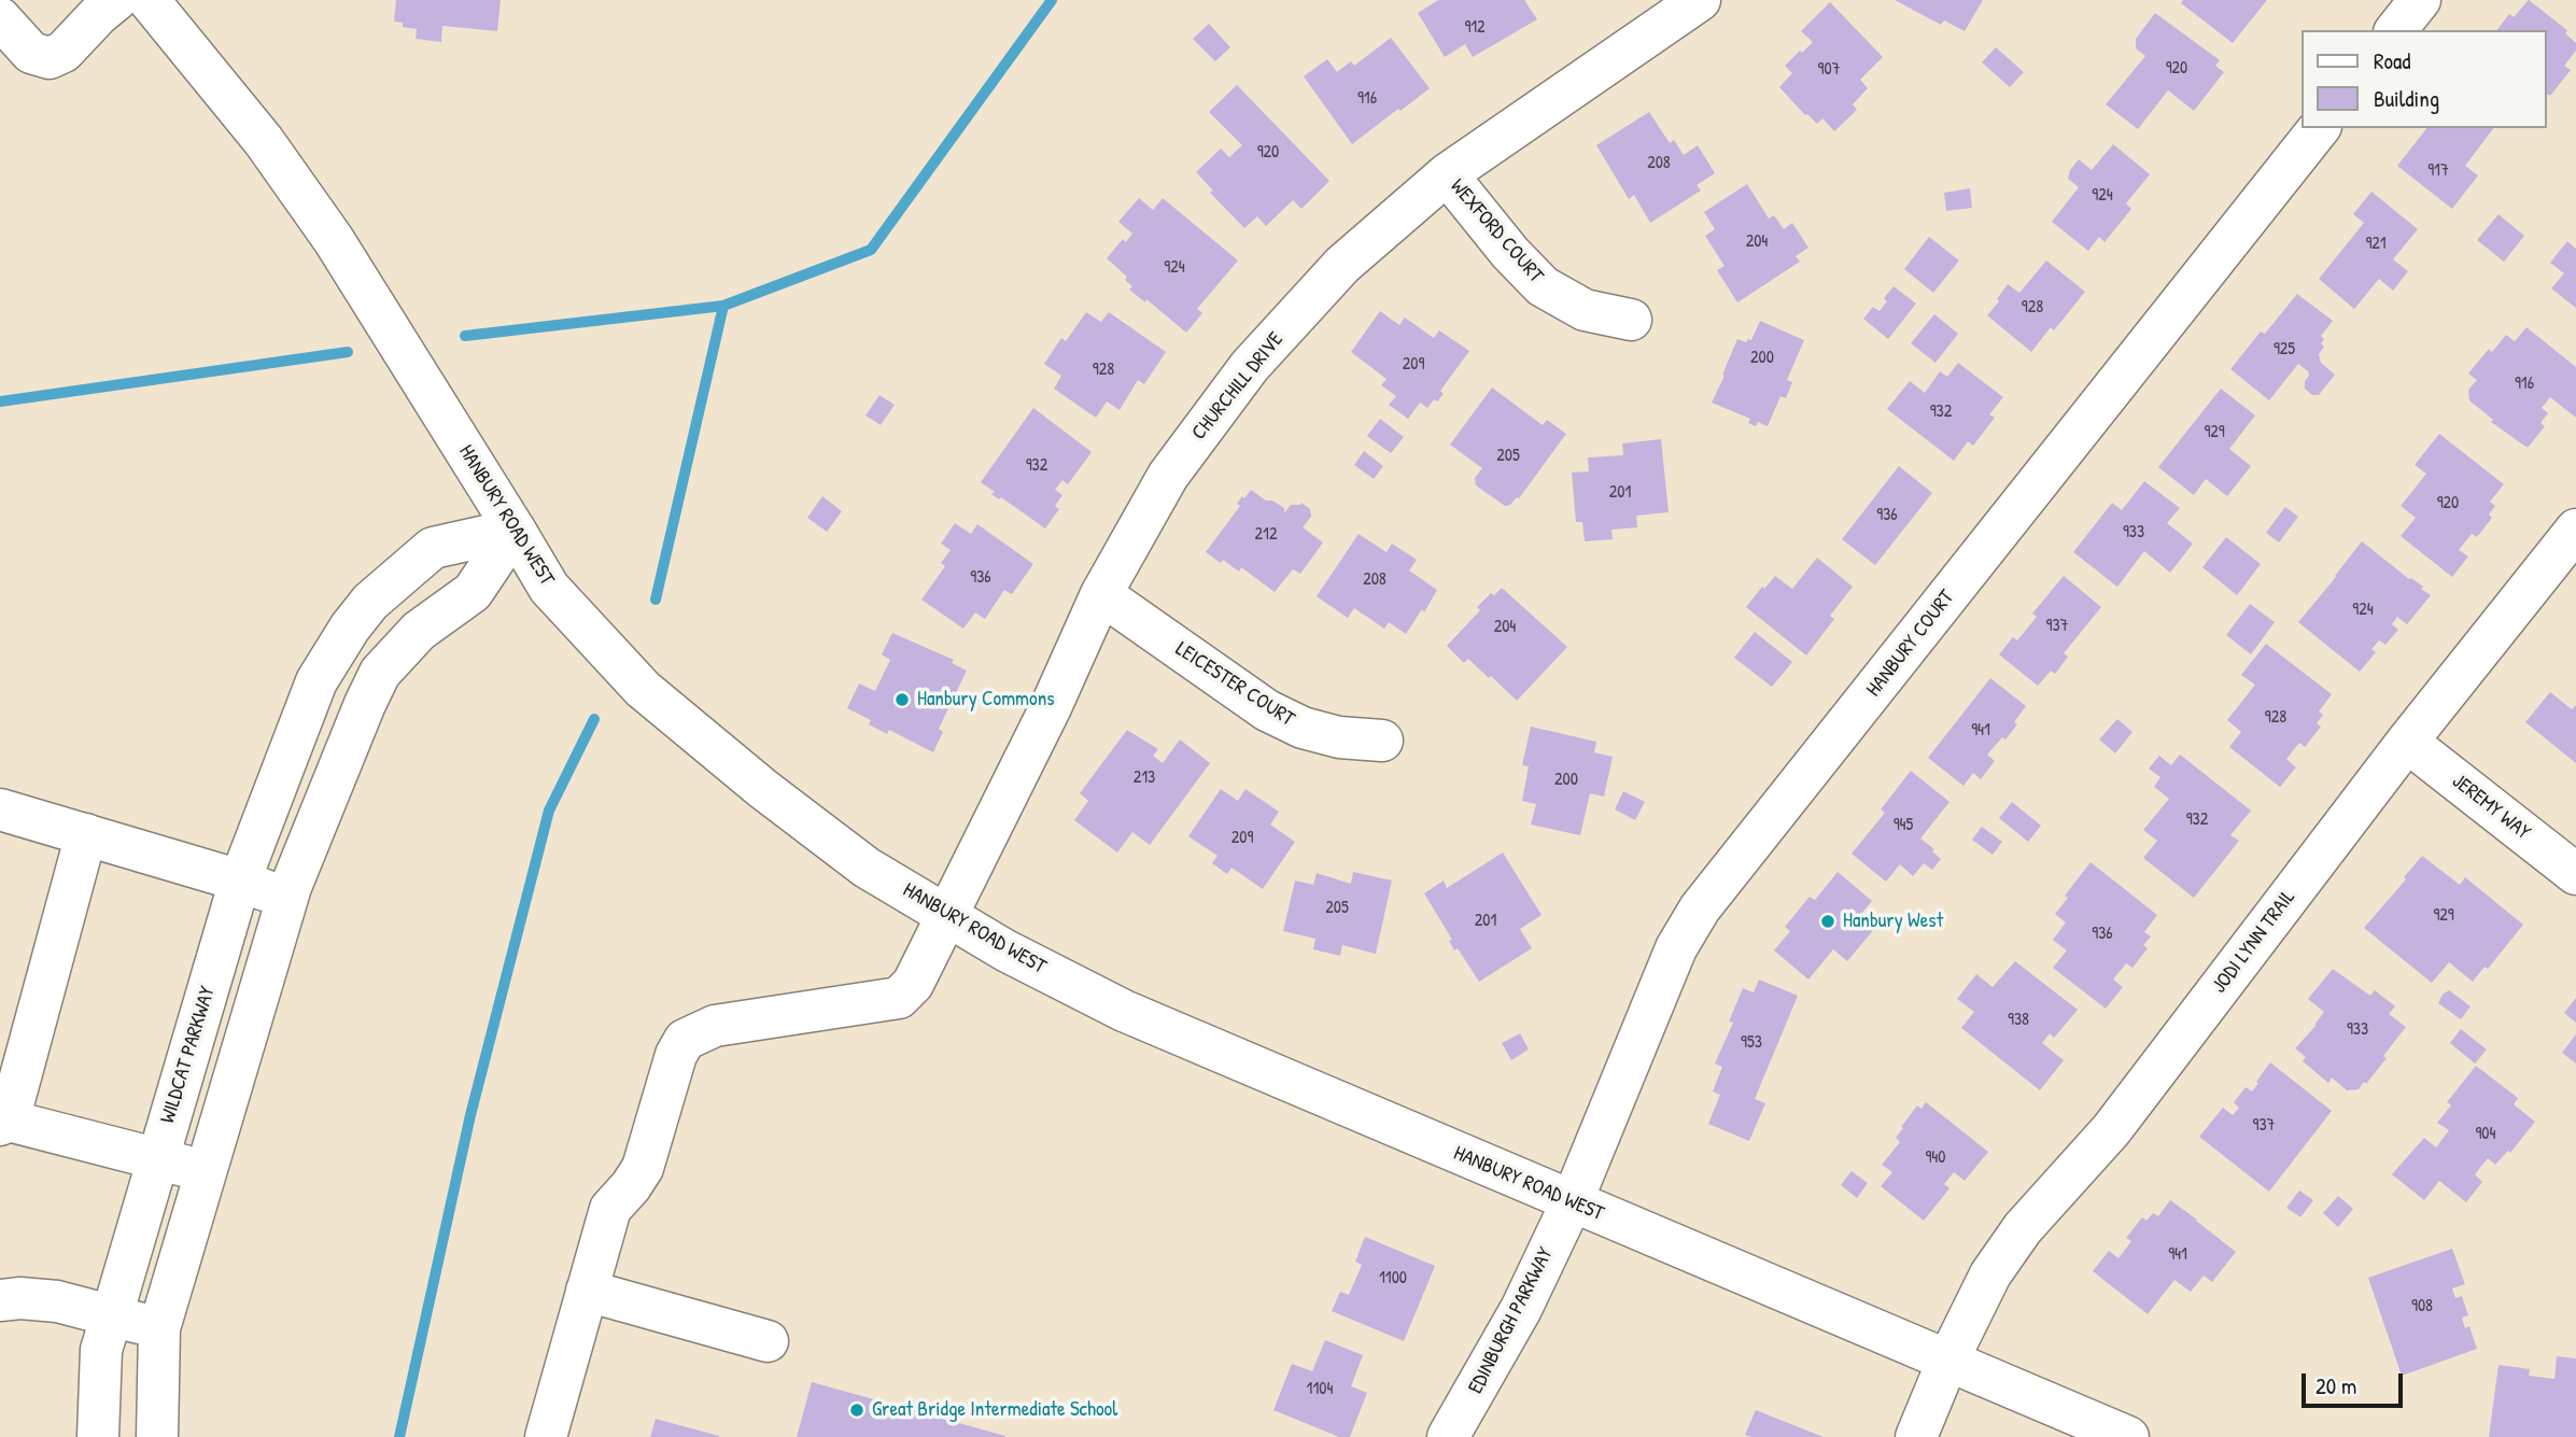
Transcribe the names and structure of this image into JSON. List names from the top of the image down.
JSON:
{
  "streets": {
    "street": [
      "WEXFORD COURT",
      "CHURCHILL DRIVE",
      "HANBURY ROAD WEST",
      "HANBURY COURT",
      "LEICESTER COURT",
      "JEREMY WAY",
      "JODI LYNN TRAIL",
      "WILDCAT PARKWAY",
      "EDINBURGH PARKWAY"
    ]
  },
  "crossings": [
    ["WEXFORD COURT", "CHURCHILL DRIVE"],
    ["CHURCHILL DRIVE", "HANBURY ROAD WEST"],
    ["CHURCHILL DRIVE", "LEICESTER COURT"],
    ["HANBURY ROAD WEST", "HANBURY COURT"],
    ["HANBURY ROAD WEST", "JODI LYNN TRAIL"],
    ["HANBURY ROAD WEST", "WILDCAT PARKWAY"],
    ["HANBURY ROAD WEST", "EDINBURGH PARKWAY"],
    ["HANBURY COURT", "EDINBURGH PARKWAY"],
    ["JEREMY WAY", "JODI LYNN TRAIL"]
  ],
  "places": ["Hanbury Commons", "Hanbury West", "Great Bridge Intermediate School"],
  "house_numbers": [
    "912",
    "920",
    "907",
    "916",
    "920",
    "208",
    "917",
    "924",
    "204",
    "921",
    "924",
    "928",
    "925",
    "200",
    "209",
    "928",
    "916",
    "932",
    "929",
    "205",
    "932",
    "201",
    "920",
    "936",
    "933",
    "212",
    "936",
    "208",
    "924",
    "937",
    "204",
    "928",
    "941",
    "213",
    "200",
    "932",
    "945",
    "209",
    "205",
    "929",
    "201",
    "936",
    "938",
    "933",
    "953",
    "937",
    "904",
    "940",
    "941",
    "1100",
    "908",
    "1104"
  ],
  "legend": ["Road", "Building"],
  "scale_bar": "20 m"
}
